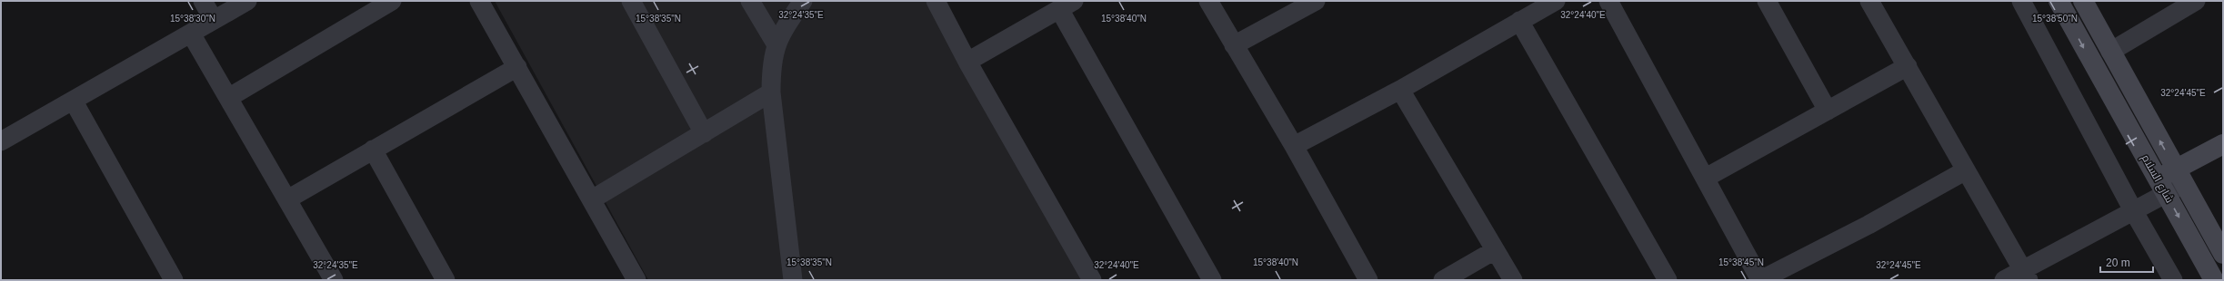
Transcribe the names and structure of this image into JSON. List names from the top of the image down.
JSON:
{
  "streets": {
    "main road": ["شارع السلام"]
  },
  "scale_bar": "20 m",
  "coordinates": [
    "32°24'35\"E",
    "32°24'40\"E",
    "15°38'40\"N",
    "15°38'50\"N",
    "15°38'30\"N",
    "15°38'35\"N",
    "32°24'45\"E",
    "15°38'45\"N"
  ]
}
